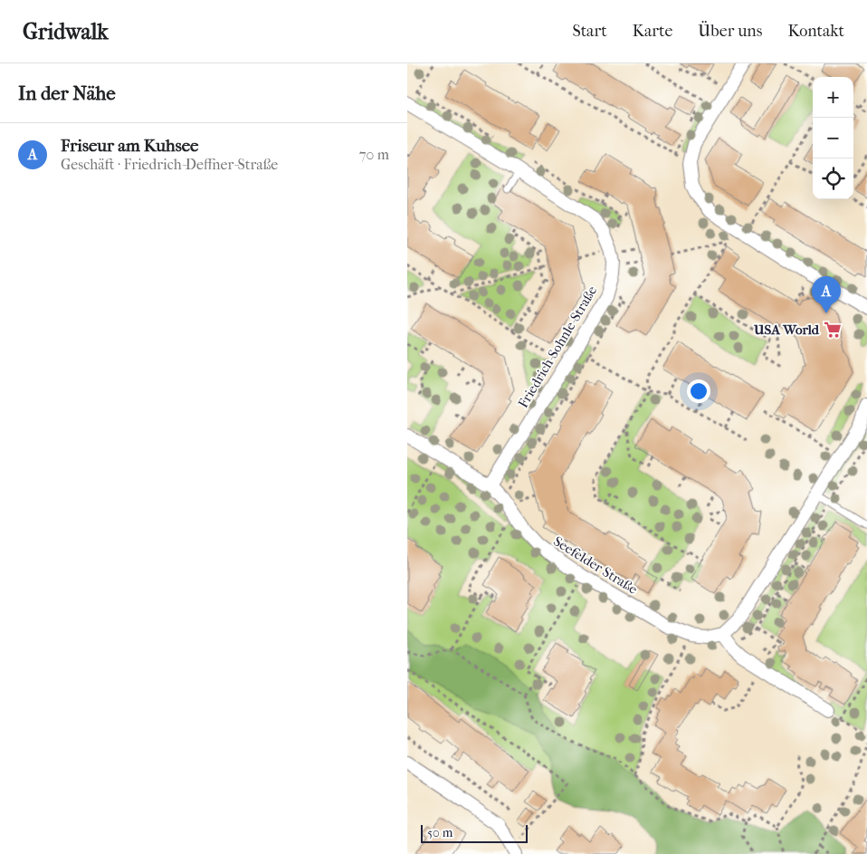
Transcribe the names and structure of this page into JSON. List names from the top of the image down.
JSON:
{
  "streets": {
    "street": ["Friedrich-Sohnle-Straße", "Seefelder Straße"]
  },
  "crossings": [
    ["Friedrich-Sohnle-Straße", "Seefelder Straße"]
  ],
  "places": {
    "supermarket": ["USA World"]
  },
  "scale_bar": "50 m",
  "page": {
    "header": "Gridwalk",
    "nav": [
      "Start",
      "Karte",
      "Über uns",
      "Kontakt"
    ],
    "heading": "In der Nähe",
    "map_buttons": ["+", "−"],
    "list": [
      {
        "mark": "A",
        "name": "Friseur am Kuhsee",
        "note": "Geschäft · Friedrich-Deffner-Straße",
        "value": "70 m"
      }
    ],
    "pins": "A",
    "scale": "50 m"
  }
}
